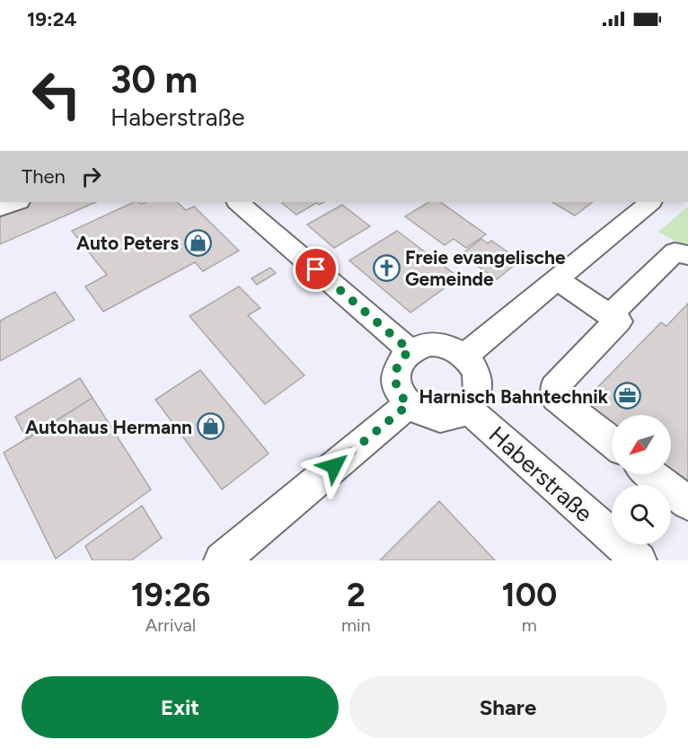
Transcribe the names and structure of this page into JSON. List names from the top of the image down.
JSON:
{
  "streets": {
    "street": ["Haberstraße"]
  },
  "places": {
    "shop": ["Auto Peters", "Autohaus Hermann"],
    "church": ["Freie evangelische Gemeinde"],
    "office": ["Harnisch Bahntechnik"]
  },
  "north": "bottom left",
  "page": {
    "status": "19:24",
    "turn": ["30 m", "Haberstraße"],
    "then": "Then",
    "eta": [
      "19:26",
      "Arrival",
      "2",
      "min",
      "100",
      "m"
    ],
    "buttons": ["Exit", "Share"]
  }
}
